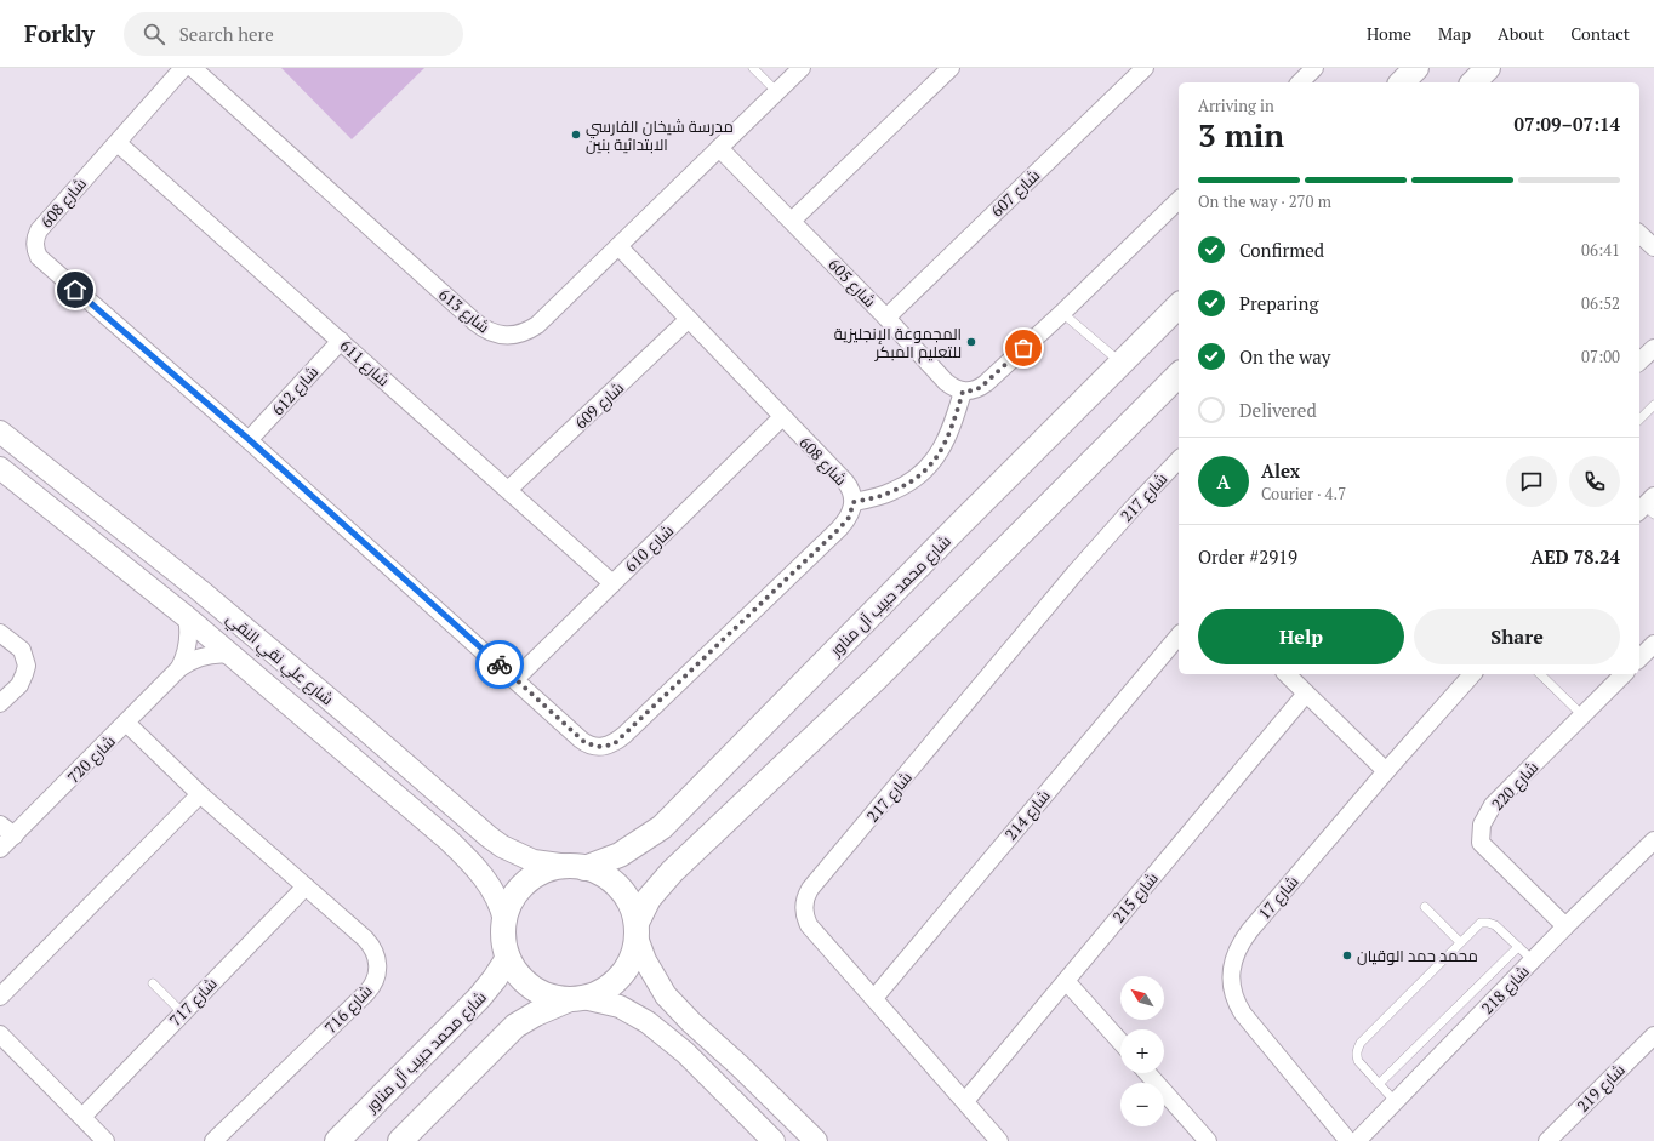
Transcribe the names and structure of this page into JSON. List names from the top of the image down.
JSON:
{
  "streets": {
    "main road": ["شارع محمد حبيب آل مناور"],
    "street": [
      "شارع 607",
      "شارع 608",
      "شارع 605",
      "شارع 613",
      "شارع 611",
      "شارع 612",
      "شارع 609",
      "شارع 217",
      "شارع 610",
      "شارع علي نقي النقي",
      "شارع 720",
      "شارع 220",
      "شارع 214",
      "شارع 215",
      "شارع 17",
      "شارع 218",
      "شارع 717",
      "شارع 716",
      "شارع 219"
    ]
  },
  "crossings": [
    ["شارع 607", "شارع 605"],
    ["شارع 608", "شارع 613"],
    ["شارع 608", "شارع 611"],
    ["شارع 608", "شارع 612"],
    ["شارع 608", "شارع 609"],
    ["شارع 608", "شارع 610"],
    ["شارع 605", "شارع 613"],
    ["شارع 611", "شارع 612"],
    ["شارع 611", "شارع 609"],
    ["شارع 611", "شارع 610"],
    ["شارع 217", "شارع 214"],
    ["شارع 217", "شارع 215"],
    ["شارع محمد حبيب آل مناور", "شارع علي نقي النقي"],
    ["شارع علي نقي النقي", "شارع 720"],
    ["شارع 720", "شارع 716"],
    ["شارع 220", "شارع 218"],
    ["شارع 717", "شارع 716"]
  ],
  "places": ["مدرسة شيخان الفارسي الابتدائية بنين", "المجموعة الإنجليزية للتعليم المبكر", "محمد حمد الوقيان"],
  "north": "top left",
  "page": {
    "header": "Forkly",
    "search": "Search here",
    "nav": [
      "Home",
      "Map",
      "About",
      "Contact"
    ],
    "heading": ["3 min", "Arriving in", "07:09–07:14"],
    "panel": [
      "Alex",
      "Courier · 4.7",
      "Order #2919",
      "AED 78.24"
    ],
    "bar": "On the way · 270 m",
    "list": [
      ["Confirmed", "06:41"],
      ["Preparing", "06:52"],
      ["On the way", "07:00"],
      "Delivered"
    ],
    "round": "A",
    "buttons": ["Help", "Share"],
    "map_buttons": ["+", "−"]
  }
}
